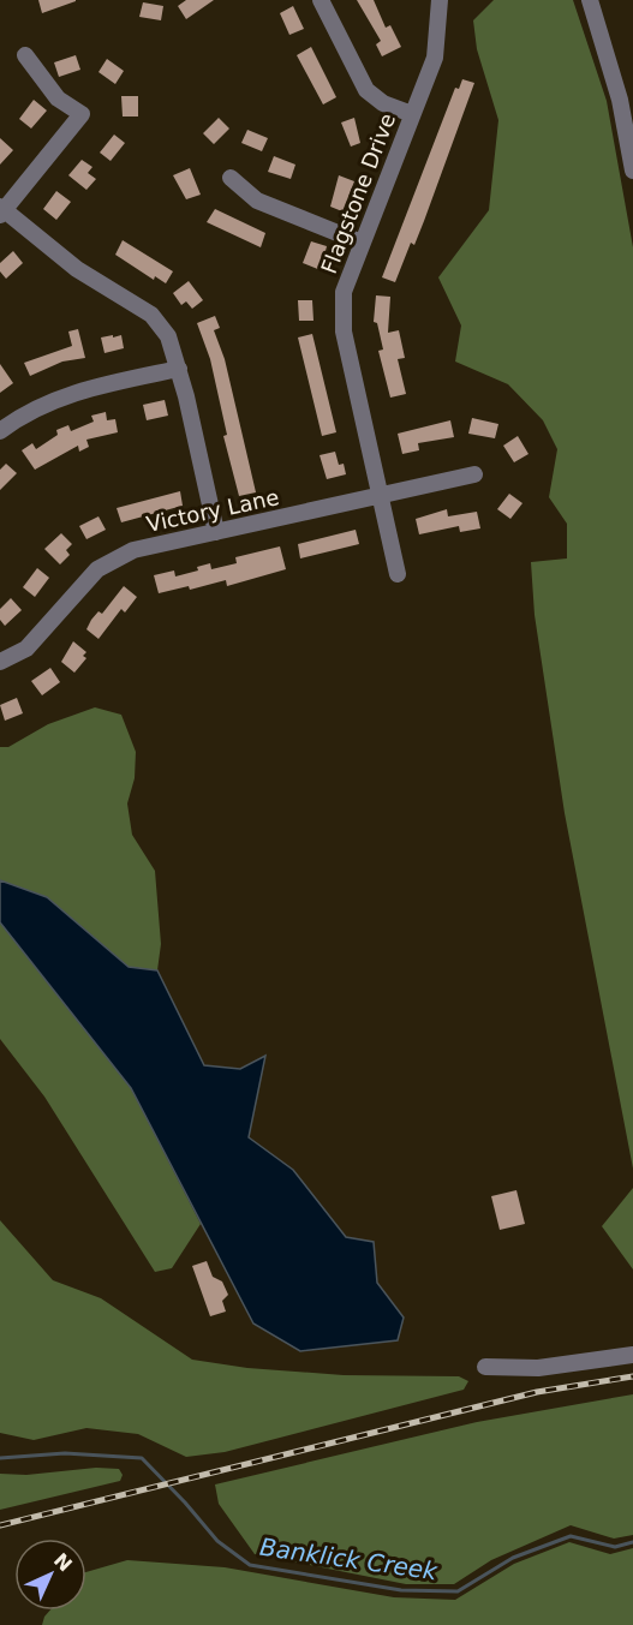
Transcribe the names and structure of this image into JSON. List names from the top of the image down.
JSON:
{
  "streets": {
    "street": ["Flagstone Drive", "Victory Lane"]
  },
  "crossings": [
    ["Flagstone Drive", "Victory Lane"]
  ],
  "water": ["Banklick Creek"],
  "north": "top right"
}
